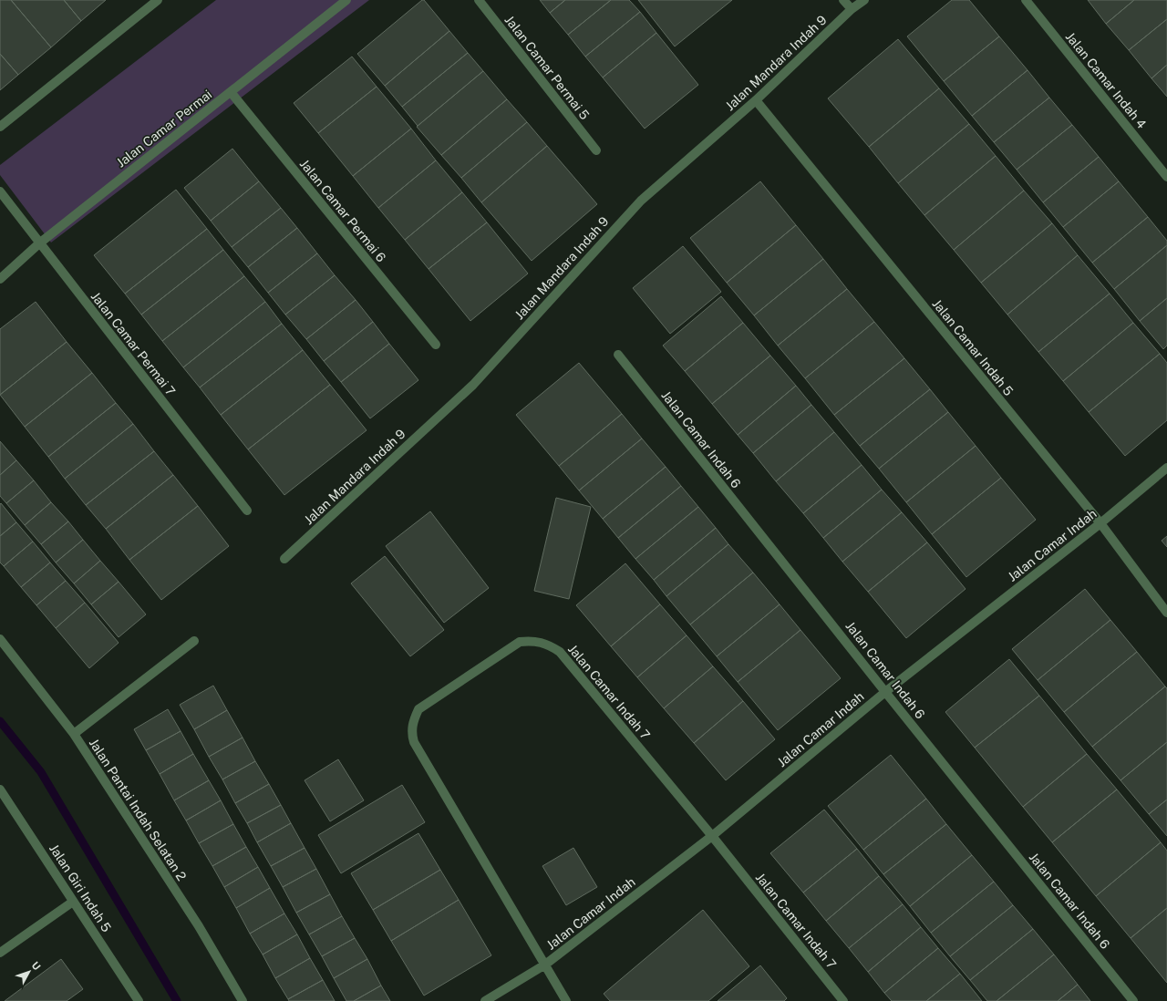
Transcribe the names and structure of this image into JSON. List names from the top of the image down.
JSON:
{
  "streets": {
    "street": [
      "Jalan Mandara Indah 9",
      "Jalan Camar Permai 5",
      "Jalan Camar Indah 4",
      "Jalan Camar Permai",
      "Jalan Camar Permai 6",
      "Jalan Camar Permai 7",
      "Jalan Camar Indah 5",
      "Jalan Camar Indah 6",
      "Jalan Camar Indah",
      "Jalan Camar Indah 7",
      "Jalan Pantai Indah Selatan 2",
      "Jalan Giri Indah 5"
    ]
  },
  "crossings": [
    ["Jalan Mandara Indah 9", "Jalan Camar Indah 5"],
    ["Jalan Camar Permai", "Jalan Camar Permai 6"],
    ["Jalan Camar Permai", "Jalan Camar Permai 7"],
    ["Jalan Camar Indah 5", "Jalan Camar Indah"],
    ["Jalan Camar Indah 6", "Jalan Camar Indah"],
    ["Jalan Camar Indah", "Jalan Camar Indah 7"]
  ],
  "north": "top right"
}
